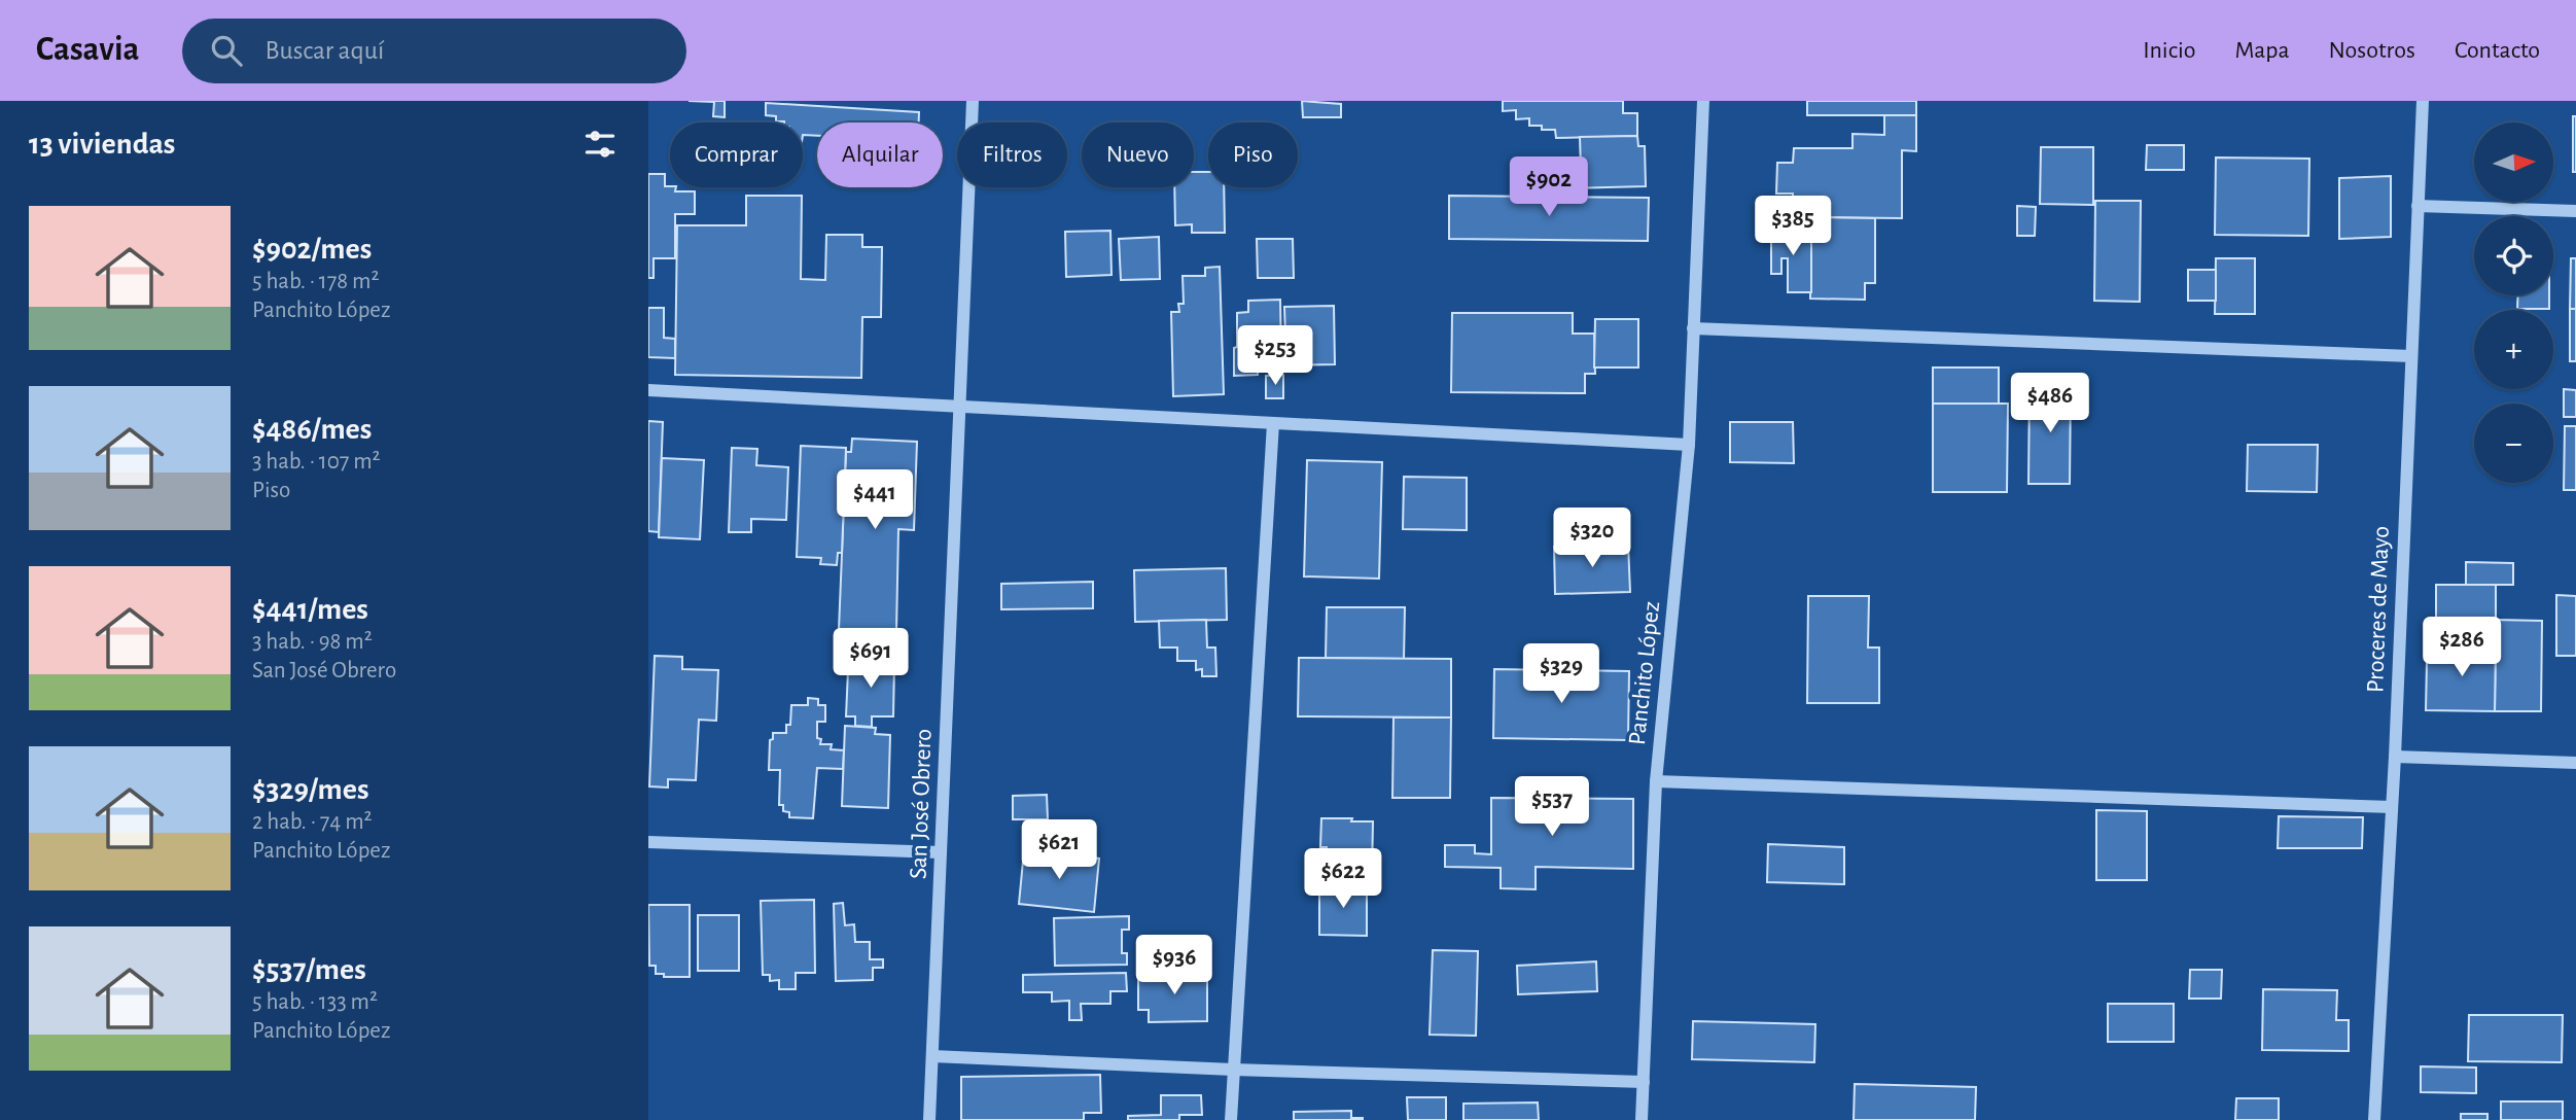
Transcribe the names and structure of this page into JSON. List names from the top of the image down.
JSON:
{
  "streets": {
    "street": ["Proceres de Mayo", "Panchito López", "San José Obrero"]
  },
  "north": "right",
  "page": {
    "header": "Casavia",
    "search": "Buscar aquí",
    "nav": [
      "Inicio",
      "Mapa",
      "Nosotros",
      "Contacto"
    ],
    "heading": "13 viviendas",
    "map_buttons": ["+", "−"],
    "chip": [
      "Comprar",
      "Alquilar",
      "Filtros",
      "Nuevo",
      "Piso"
    ],
    "price": [
      "$902",
      "$385",
      "$253",
      "$486",
      "$441",
      "$320",
      "$286",
      "$691",
      "$329",
      "$537",
      "$621",
      "$622",
      "$936"
    ],
    "list": [
      {
        "name": "$902/mes",
        "note": "5 hab. · 178 m² · Panchito López"
      },
      {
        "name": "$486/mes",
        "note": "3 hab. · 107 m² · Piso"
      },
      {
        "name": "$441/mes",
        "note": "3 hab. · 98 m² · San José Obrero"
      },
      {
        "name": "$329/mes",
        "note": "2 hab. · 74 m² · Panchito López"
      },
      {
        "name": "$537/mes",
        "note": "5 hab. · 133 m² · Panchito López"
      }
    ]
  }
}
